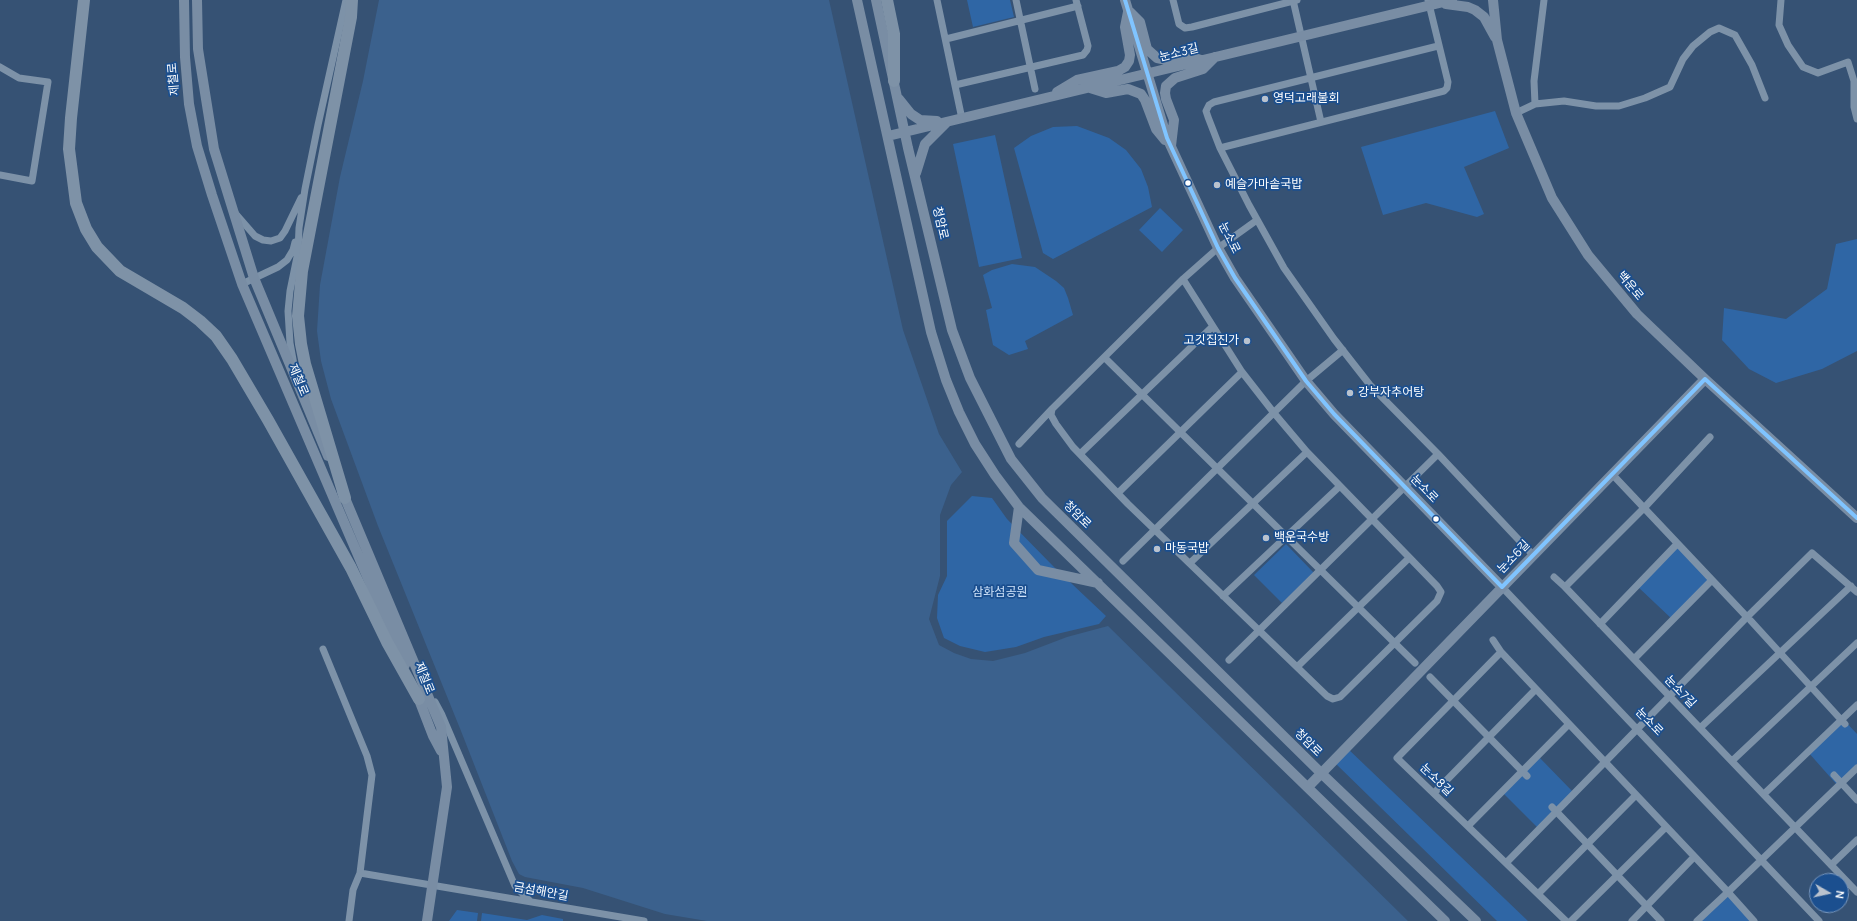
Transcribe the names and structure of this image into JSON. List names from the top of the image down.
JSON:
{
  "streets": {
    "main road": [
      "눈소3길",
      "제철로",
      "청암로",
      "눈소로",
      "백운로",
      "눈소6길"
    ],
    "street": ["눈소7길", "눈소8길", "금섬해안길"]
  },
  "crossings": [
    ["눈소3길", "청암로"],
    ["눈소3길", "눈소로"],
    ["제철로", "금섬해안길"],
    ["청암로", "눈소6길"],
    ["눈소로", "눈소6길"],
    ["백운로", "눈소6길"]
  ],
  "parks": ["삼화섬공원"],
  "places": [
    "영덕고래불회",
    "예슬가마솥국밥",
    "고깃집진가",
    "강부자추어탕",
    "백운국수방",
    "마동국밥"
  ],
  "north": "right"
}
